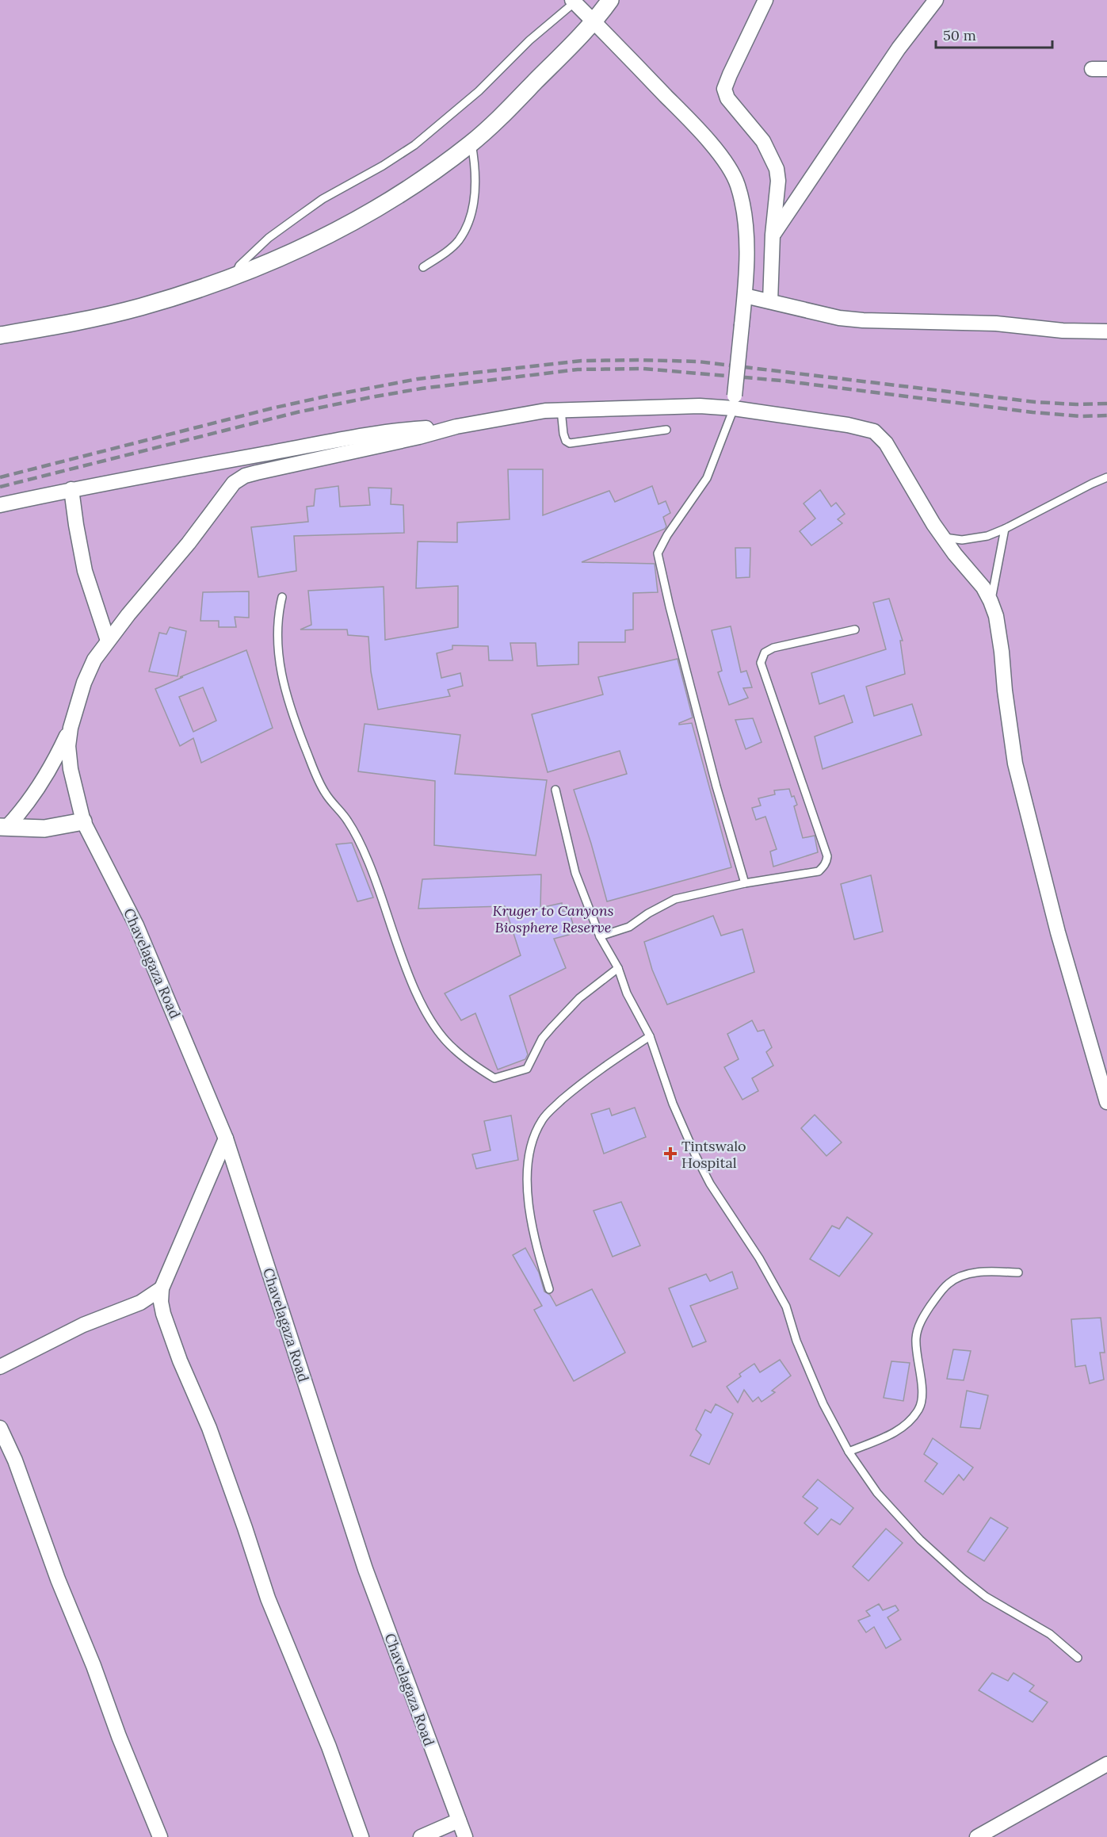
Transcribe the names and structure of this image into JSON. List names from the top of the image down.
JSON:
{
  "streets": {
    "street": ["Chavelagaza Road"]
  },
  "parks": ["Kruger to Canyons Biosphere Reserve"],
  "places": {
    "health": ["Tintswalo Hospital"]
  },
  "scale_bar": "50 m"
}
